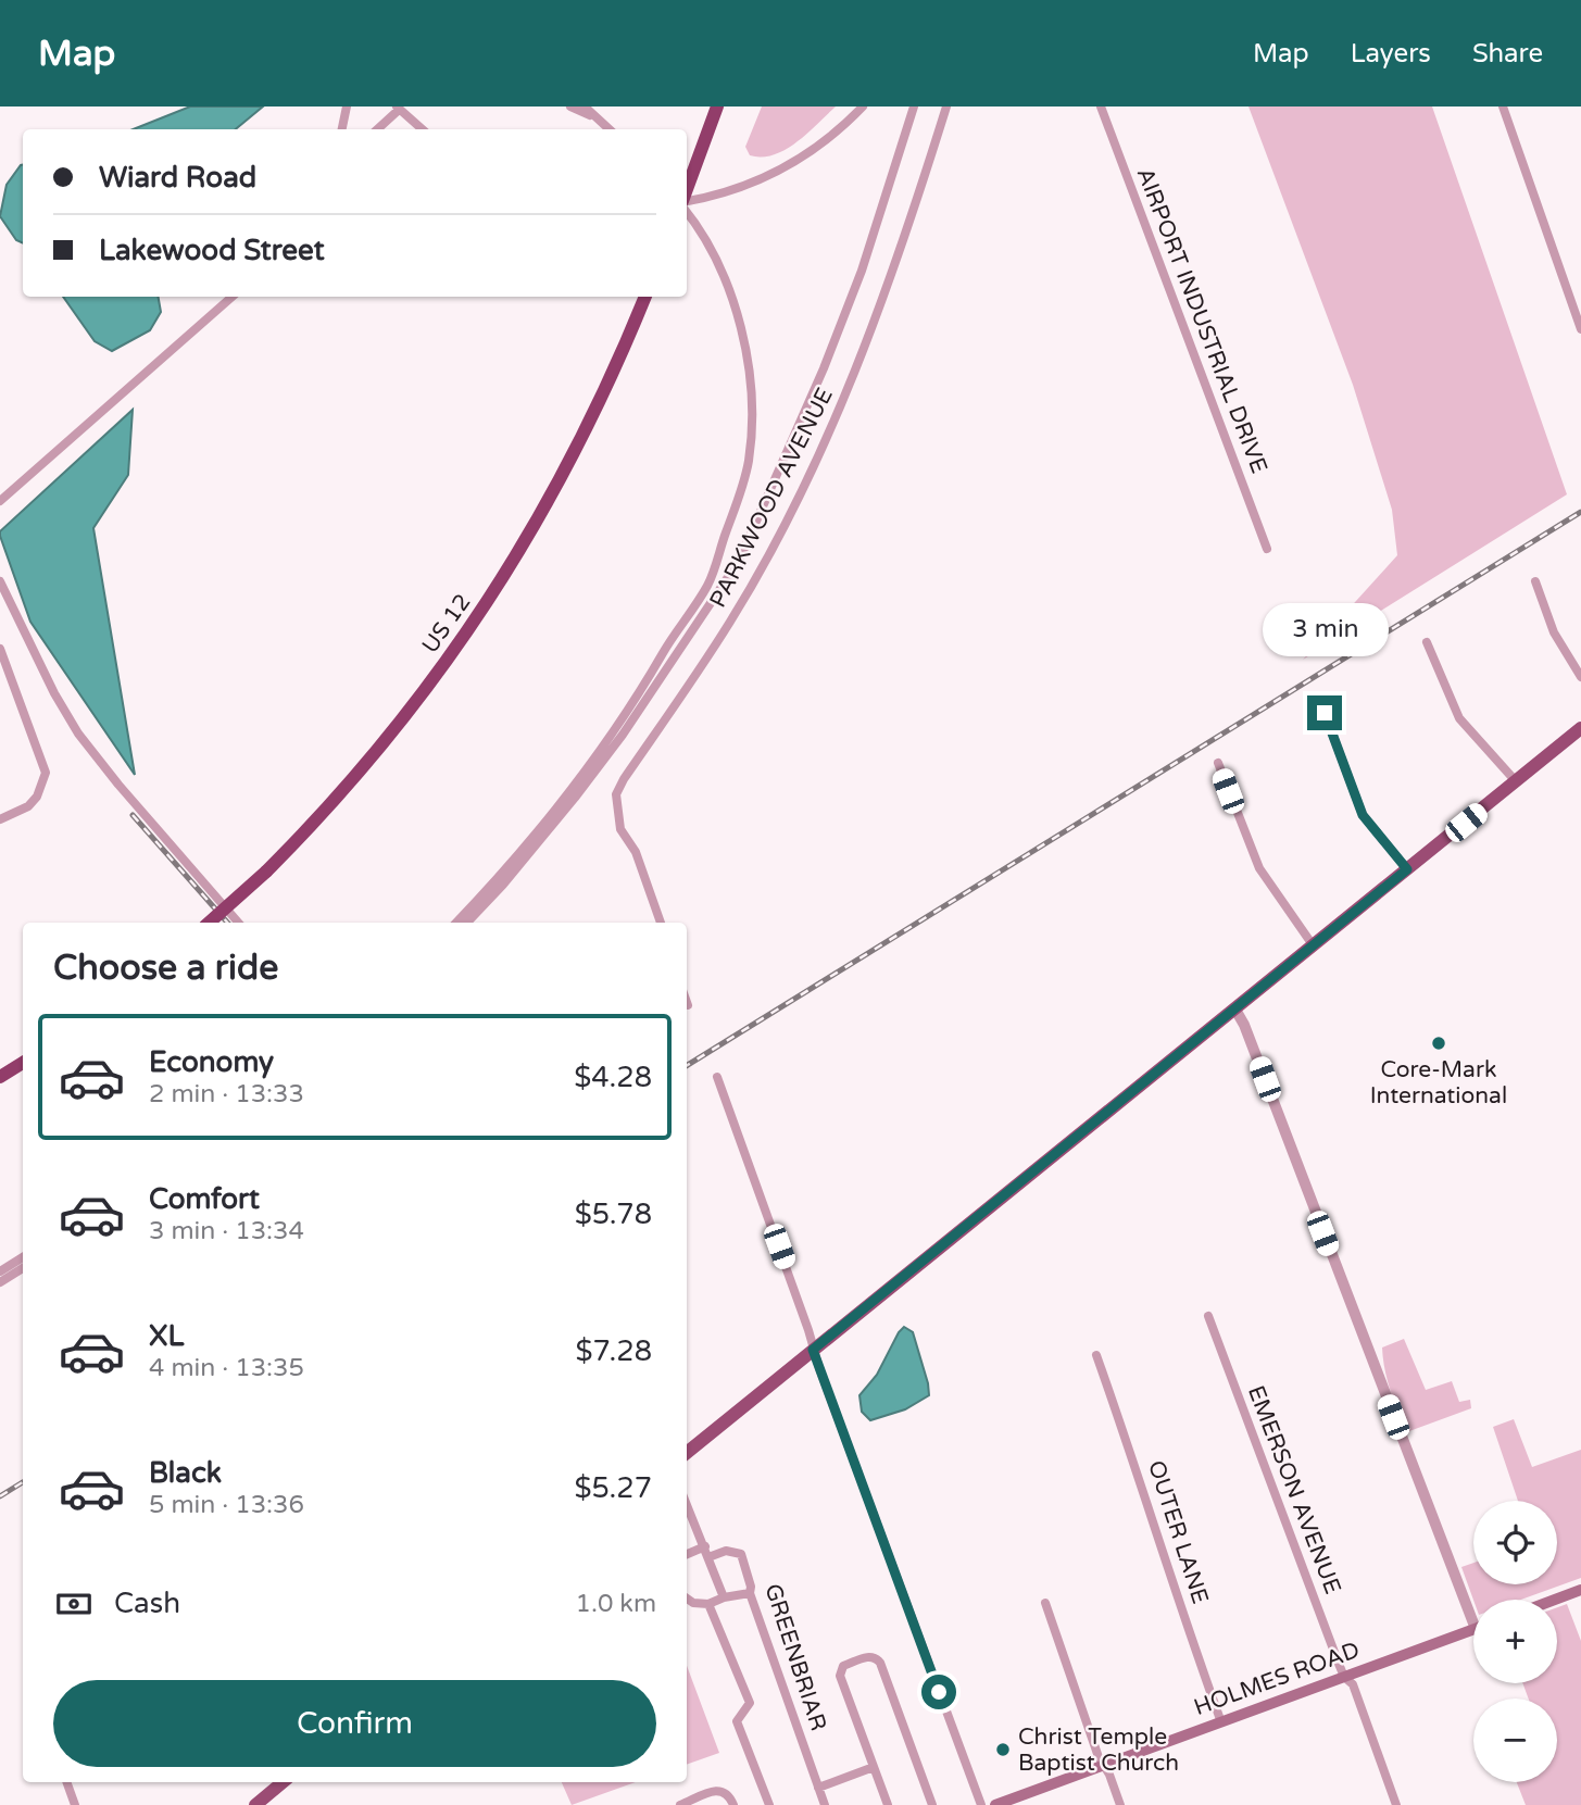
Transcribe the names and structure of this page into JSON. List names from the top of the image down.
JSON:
{
  "streets": {
    "highway": ["US 12"],
    "main road": ["HOLMES ROAD"],
    "street": [
      "AIRPORT INDUSTRIAL DRIVE",
      "PARKWOOD AVENUE",
      "EMERSON AVENUE",
      "OUTER LANE",
      "GREENBRIAR"
    ]
  },
  "crossings": [
    ["EMERSON AVENUE", "HOLMES ROAD"],
    ["OUTER LANE", "HOLMES ROAD"]
  ],
  "places": ["Core-Mark International", "Christ Temple Baptist Church"],
  "page": {
    "header": "Map",
    "nav": ["Map", "Layers", "Share"],
    "banner": ["Wiard Road", "Lakewood Street"],
    "bubble": "3 min",
    "heading": "Choose a ride",
    "list": [
      {
        "name": "Economy",
        "note": "2 min · 13:33",
        "value": "$4.28"
      },
      {
        "name": "Comfort",
        "note": "3 min · 13:34",
        "value": "$5.78"
      },
      {
        "name": "XL",
        "note": "4 min · 13:35",
        "value": "$7.28"
      },
      {
        "name": "Black",
        "note": "5 min · 13:36",
        "value": "$5.27"
      }
    ],
    "map_buttons": ["+", "−"],
    "pay": ["Cash", "1.0 km"],
    "buttons": "Confirm"
  }
}
